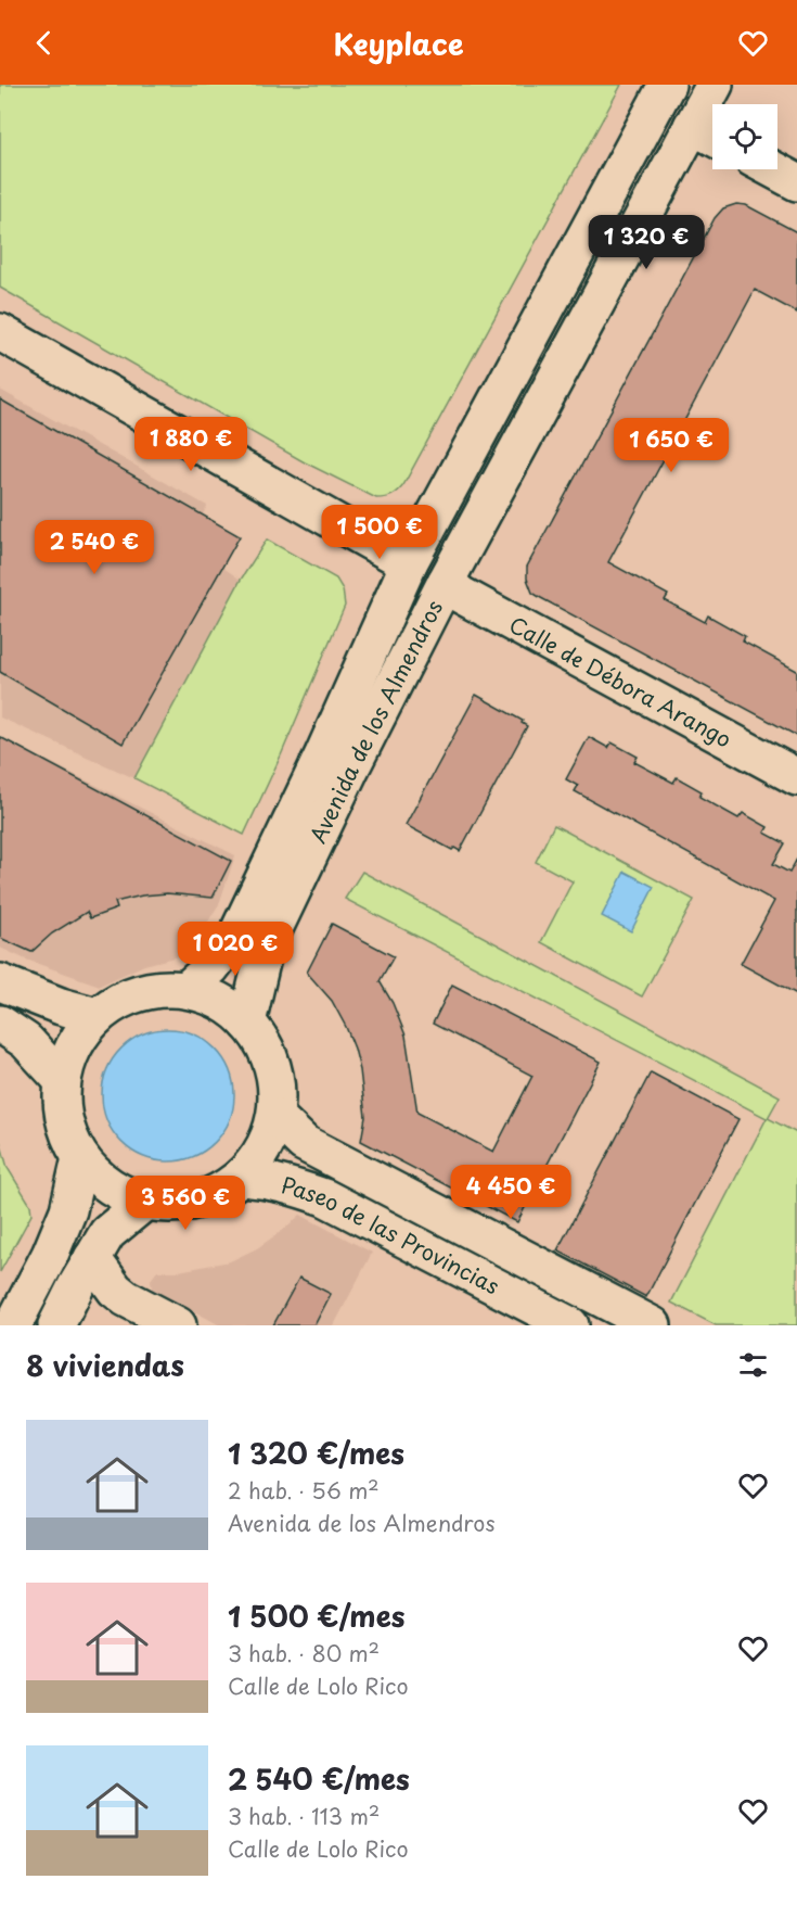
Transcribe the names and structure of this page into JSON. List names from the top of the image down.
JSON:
{
  "streets": {
    "street": ["Calle de Débora Arango", "Avenida de los Almendros", "Paseo de las Provincias"]
  },
  "crossings": [
    ["Calle de Débora Arango", "Avenida de los Almendros"],
    ["Avenida de los Almendros", "Paseo de las Provincias"]
  ],
  "page": {
    "header": "Keyplace",
    "price": [
      "1 320 €",
      "1 880 €",
      "1 650 €",
      "1 500 €",
      "2 540 €",
      "1 020 €",
      "4 450 €",
      "3 560 €"
    ],
    "heading": "8 viviendas",
    "list": [
      {
        "name": "1 320 €/mes",
        "note": "2 hab. · 56 m² · Avenida de los Almendros"
      },
      {
        "name": "1 500 €/mes",
        "note": "3 hab. · 80 m² · Calle de Lolo Rico"
      },
      {
        "name": "2 540 €/mes",
        "note": "3 hab. · 113 m² · Calle de Lolo Rico"
      }
    ]
  }
}
